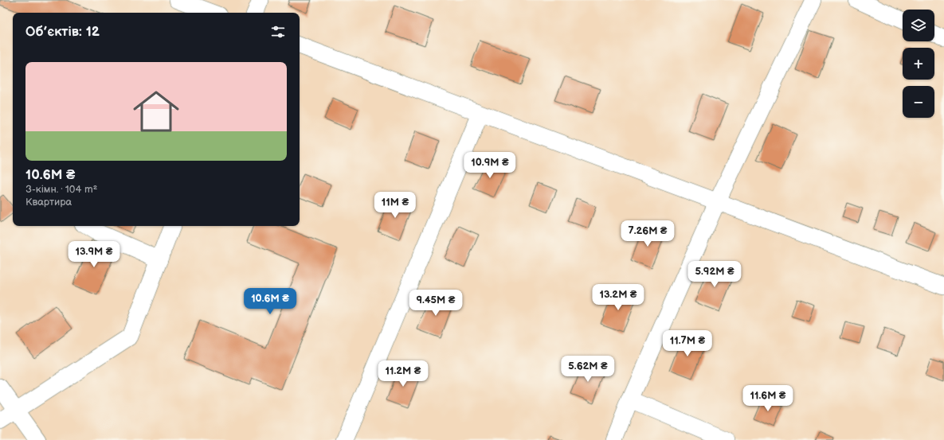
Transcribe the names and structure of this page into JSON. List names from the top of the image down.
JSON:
{
  "page": {
    "map_buttons": ["+", "−"],
    "heading": "Об’єктів: 12",
    "list": [
      {
        "name": "10.6M ₴",
        "note": "3-кімн. · 104 m² · Квартира"
      }
    ],
    "price": [
      "10.9M ₴",
      "11M ₴",
      "7.26M ₴",
      "13.9M ₴",
      "5.92M ₴",
      "13.2M ₴",
      "10.6M ₴",
      "9.45M ₴",
      "11.7M ₴",
      "5.62M ₴",
      "11.2M ₴",
      "11.6M ₴"
    ]
  }
}
